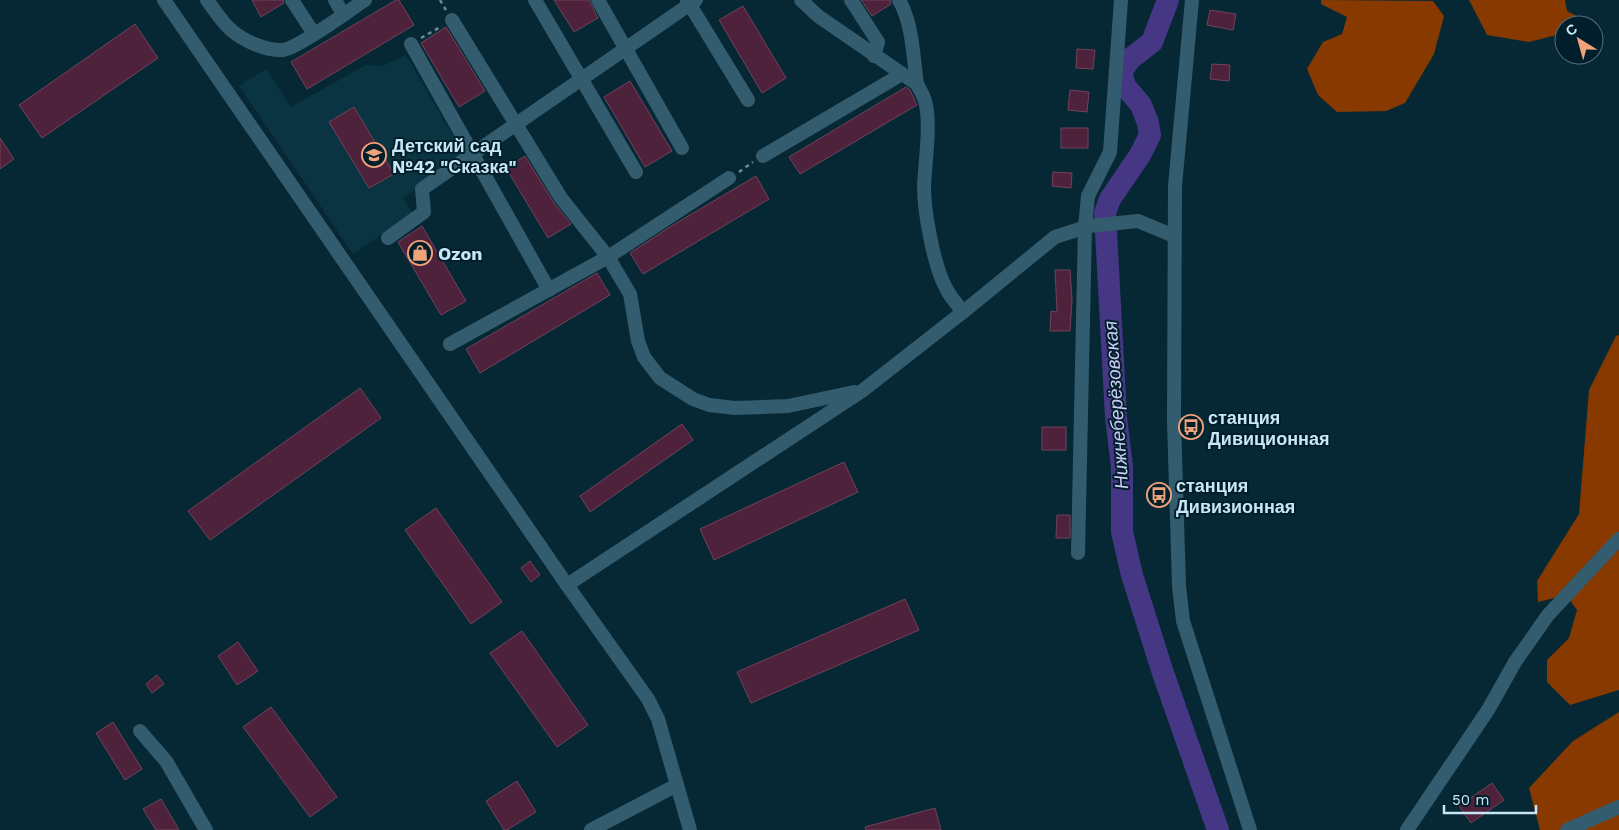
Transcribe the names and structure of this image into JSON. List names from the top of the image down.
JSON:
{
  "water": ["Нижнеберёзовская"],
  "places": {
    "school or university": ["Детский сад №42 \"Сказка\""],
    "shop": ["Ozon"],
    "bus stop": ["станция Дивиционная", "станция Дивизионная"]
  },
  "scale_bar": "50 m",
  "north": "top left"
}
